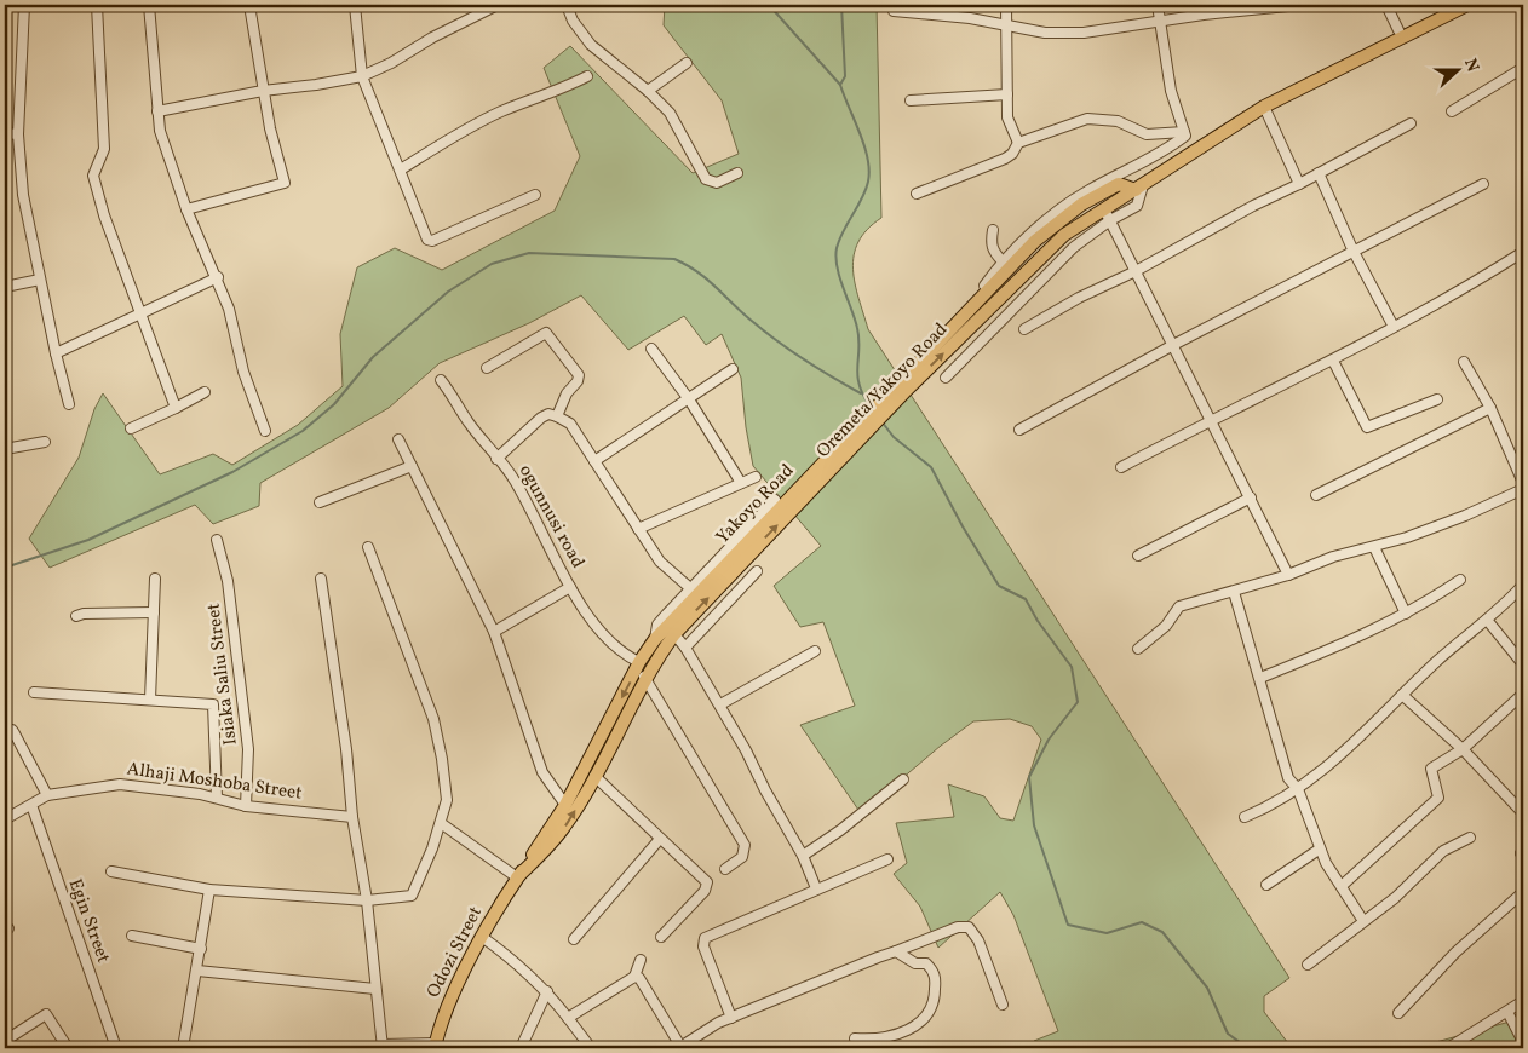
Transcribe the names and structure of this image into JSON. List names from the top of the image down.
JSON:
{
  "streets": {
    "main road": ["Oremeta/Yakoyo Road", "Yakoyo Road", "Odozi Street"],
    "street": [
      "ogunnusi road",
      "Isiaka Saliu Street",
      "Alhaji Moshoba Street",
      "Egin Street"
    ]
  },
  "crossings": [
    ["Oremeta/Yakoyo Road", "Yakoyo Road"],
    ["Oremeta/Yakoyo Road", "Odozi Street"],
    ["Yakoyo Road", "ogunnusi road"],
    ["Yakoyo Road", "Odozi Street"],
    ["Isiaka Saliu Street", "Alhaji Moshoba Street"],
    ["Alhaji Moshoba Street", "Egin Street"]
  ],
  "one_way": ["Oremeta/Yakoyo Road"],
  "north": "right"
}
